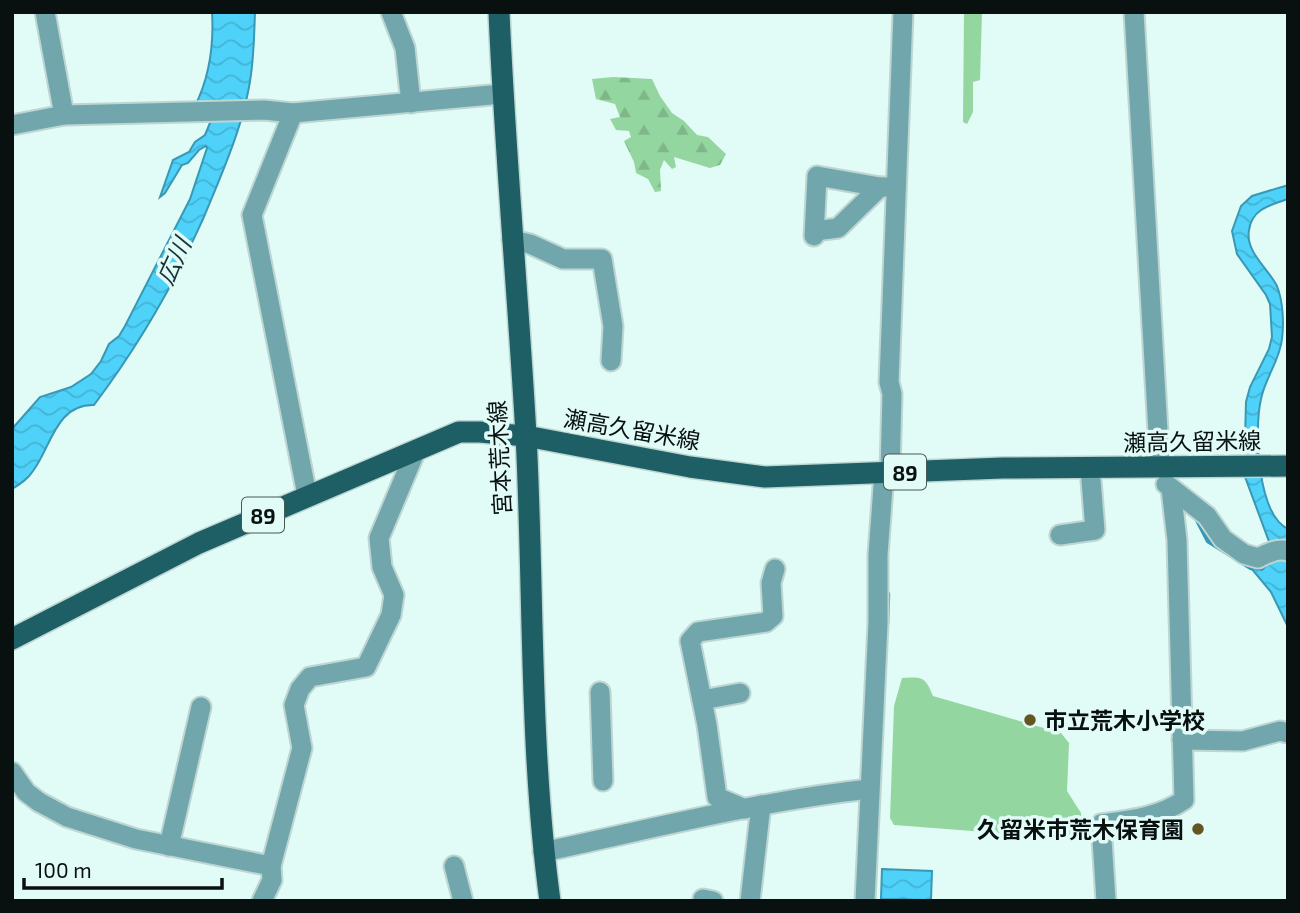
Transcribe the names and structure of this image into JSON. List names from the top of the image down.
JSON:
{
  "streets": {
    "main road": ["瀬高久留米線", "宮本荒木線", "89"]
  },
  "crossings": [
    ["瀬高久留米線", "宮本荒木線"]
  ],
  "water": ["広川"],
  "places": ["市立荒木小学校", "久留米市荒木保育園"],
  "scale_bar": "100 m"
}
